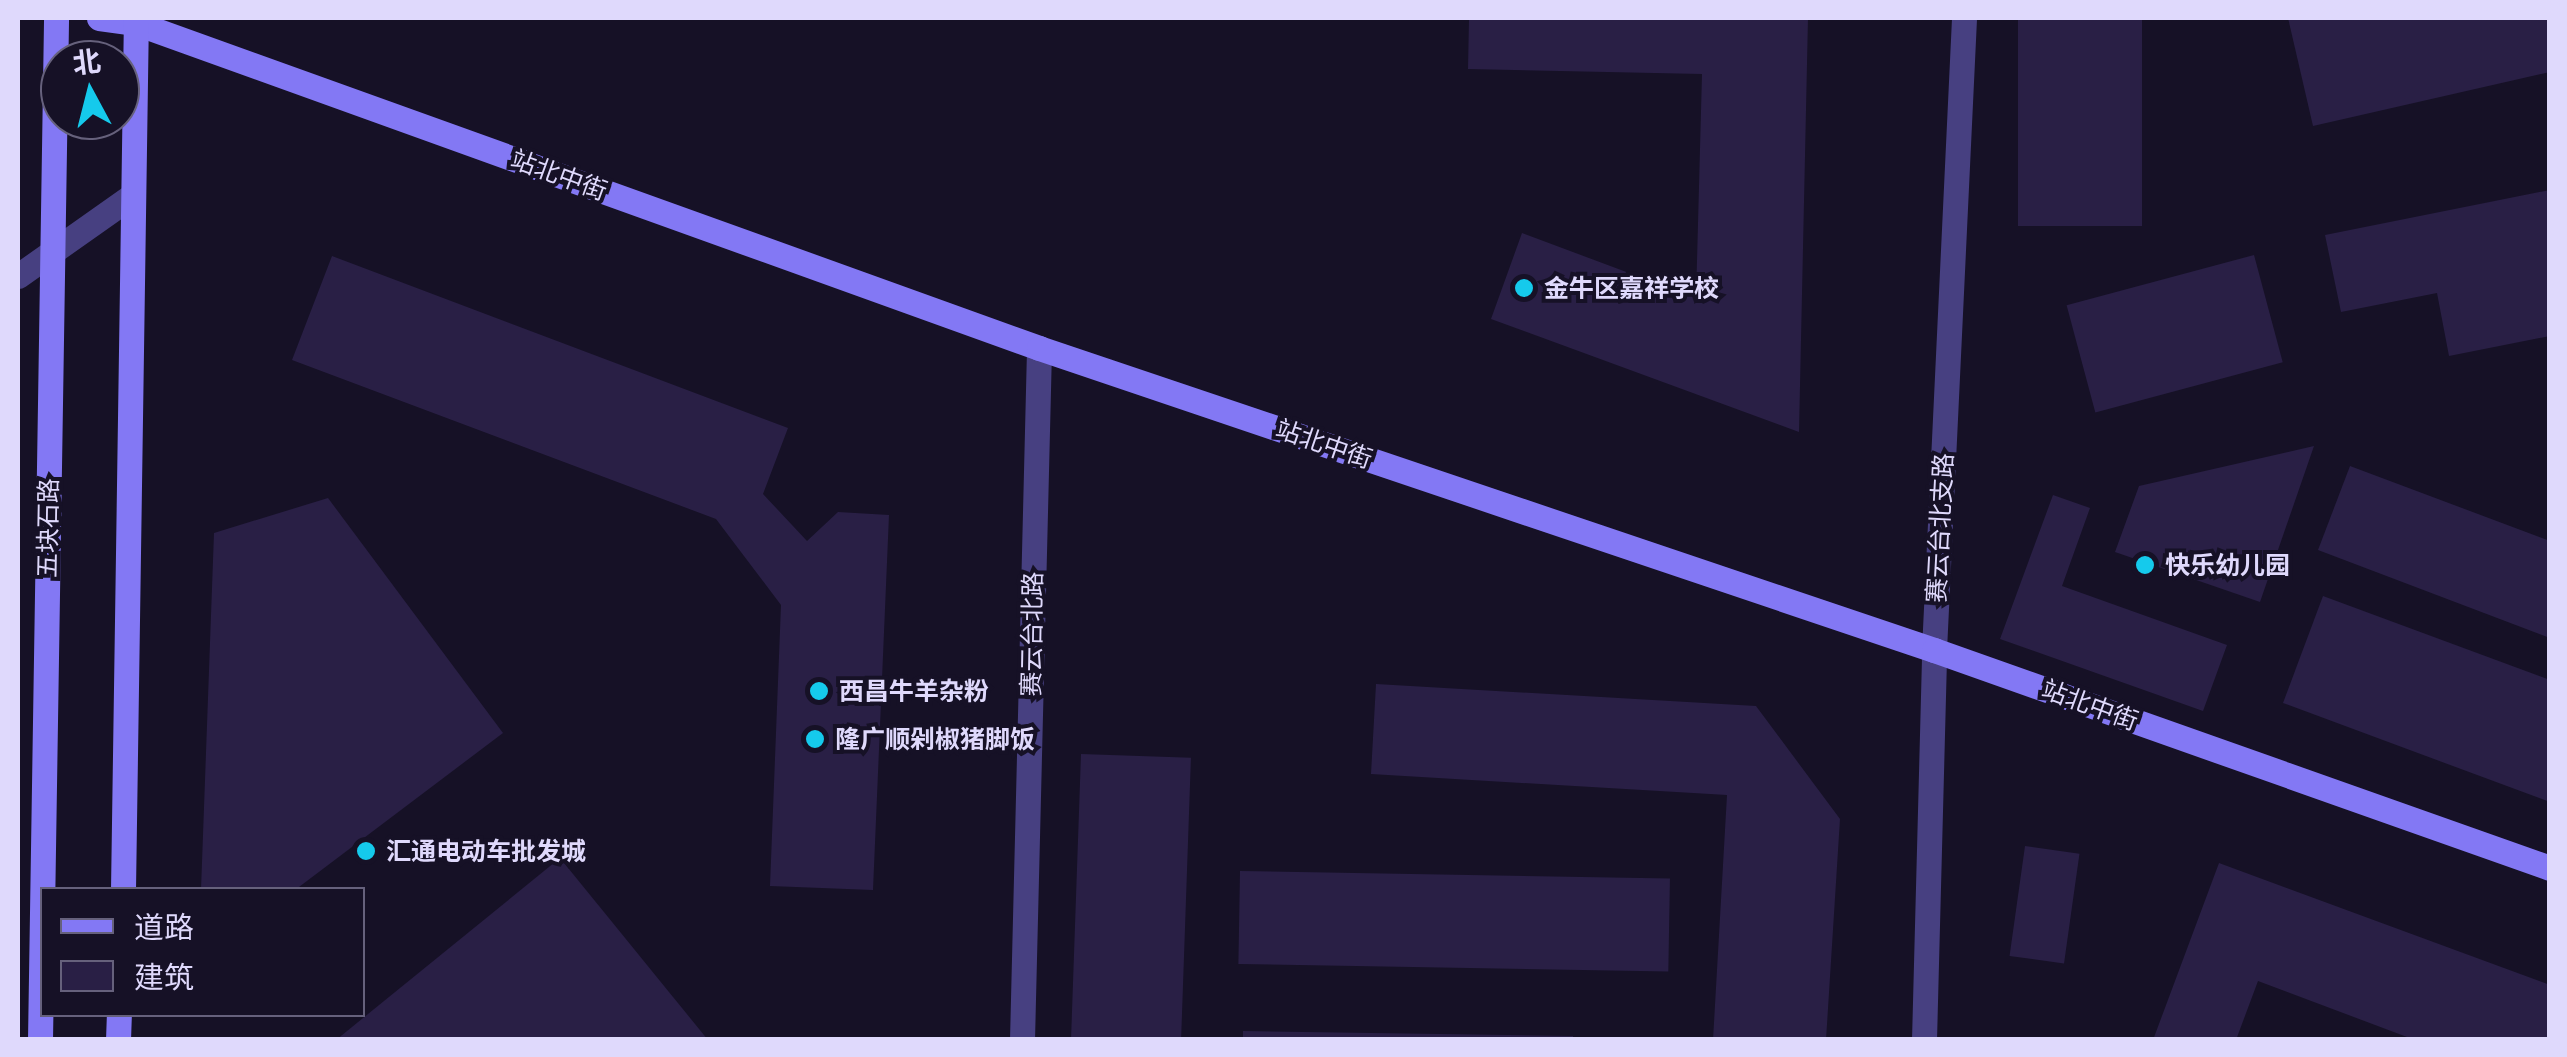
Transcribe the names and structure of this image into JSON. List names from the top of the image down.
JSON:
{
  "streets": {
    "street": [
      "站北中街",
      "五块石路",
      "赛云台北支路",
      "赛云台北路"
    ]
  },
  "crossings": [
    ["站北中街", "赛云台北支路"],
    ["站北中街", "赛云台北路"]
  ],
  "places": [
    "金牛区嘉祥学校",
    "快乐幼儿园",
    "西昌牛羊杂粉",
    "隆广顺剁椒猪脚饭",
    "汇通电动车批发城"
  ],
  "legend": ["道路", "建筑"],
  "north": "top"
}
